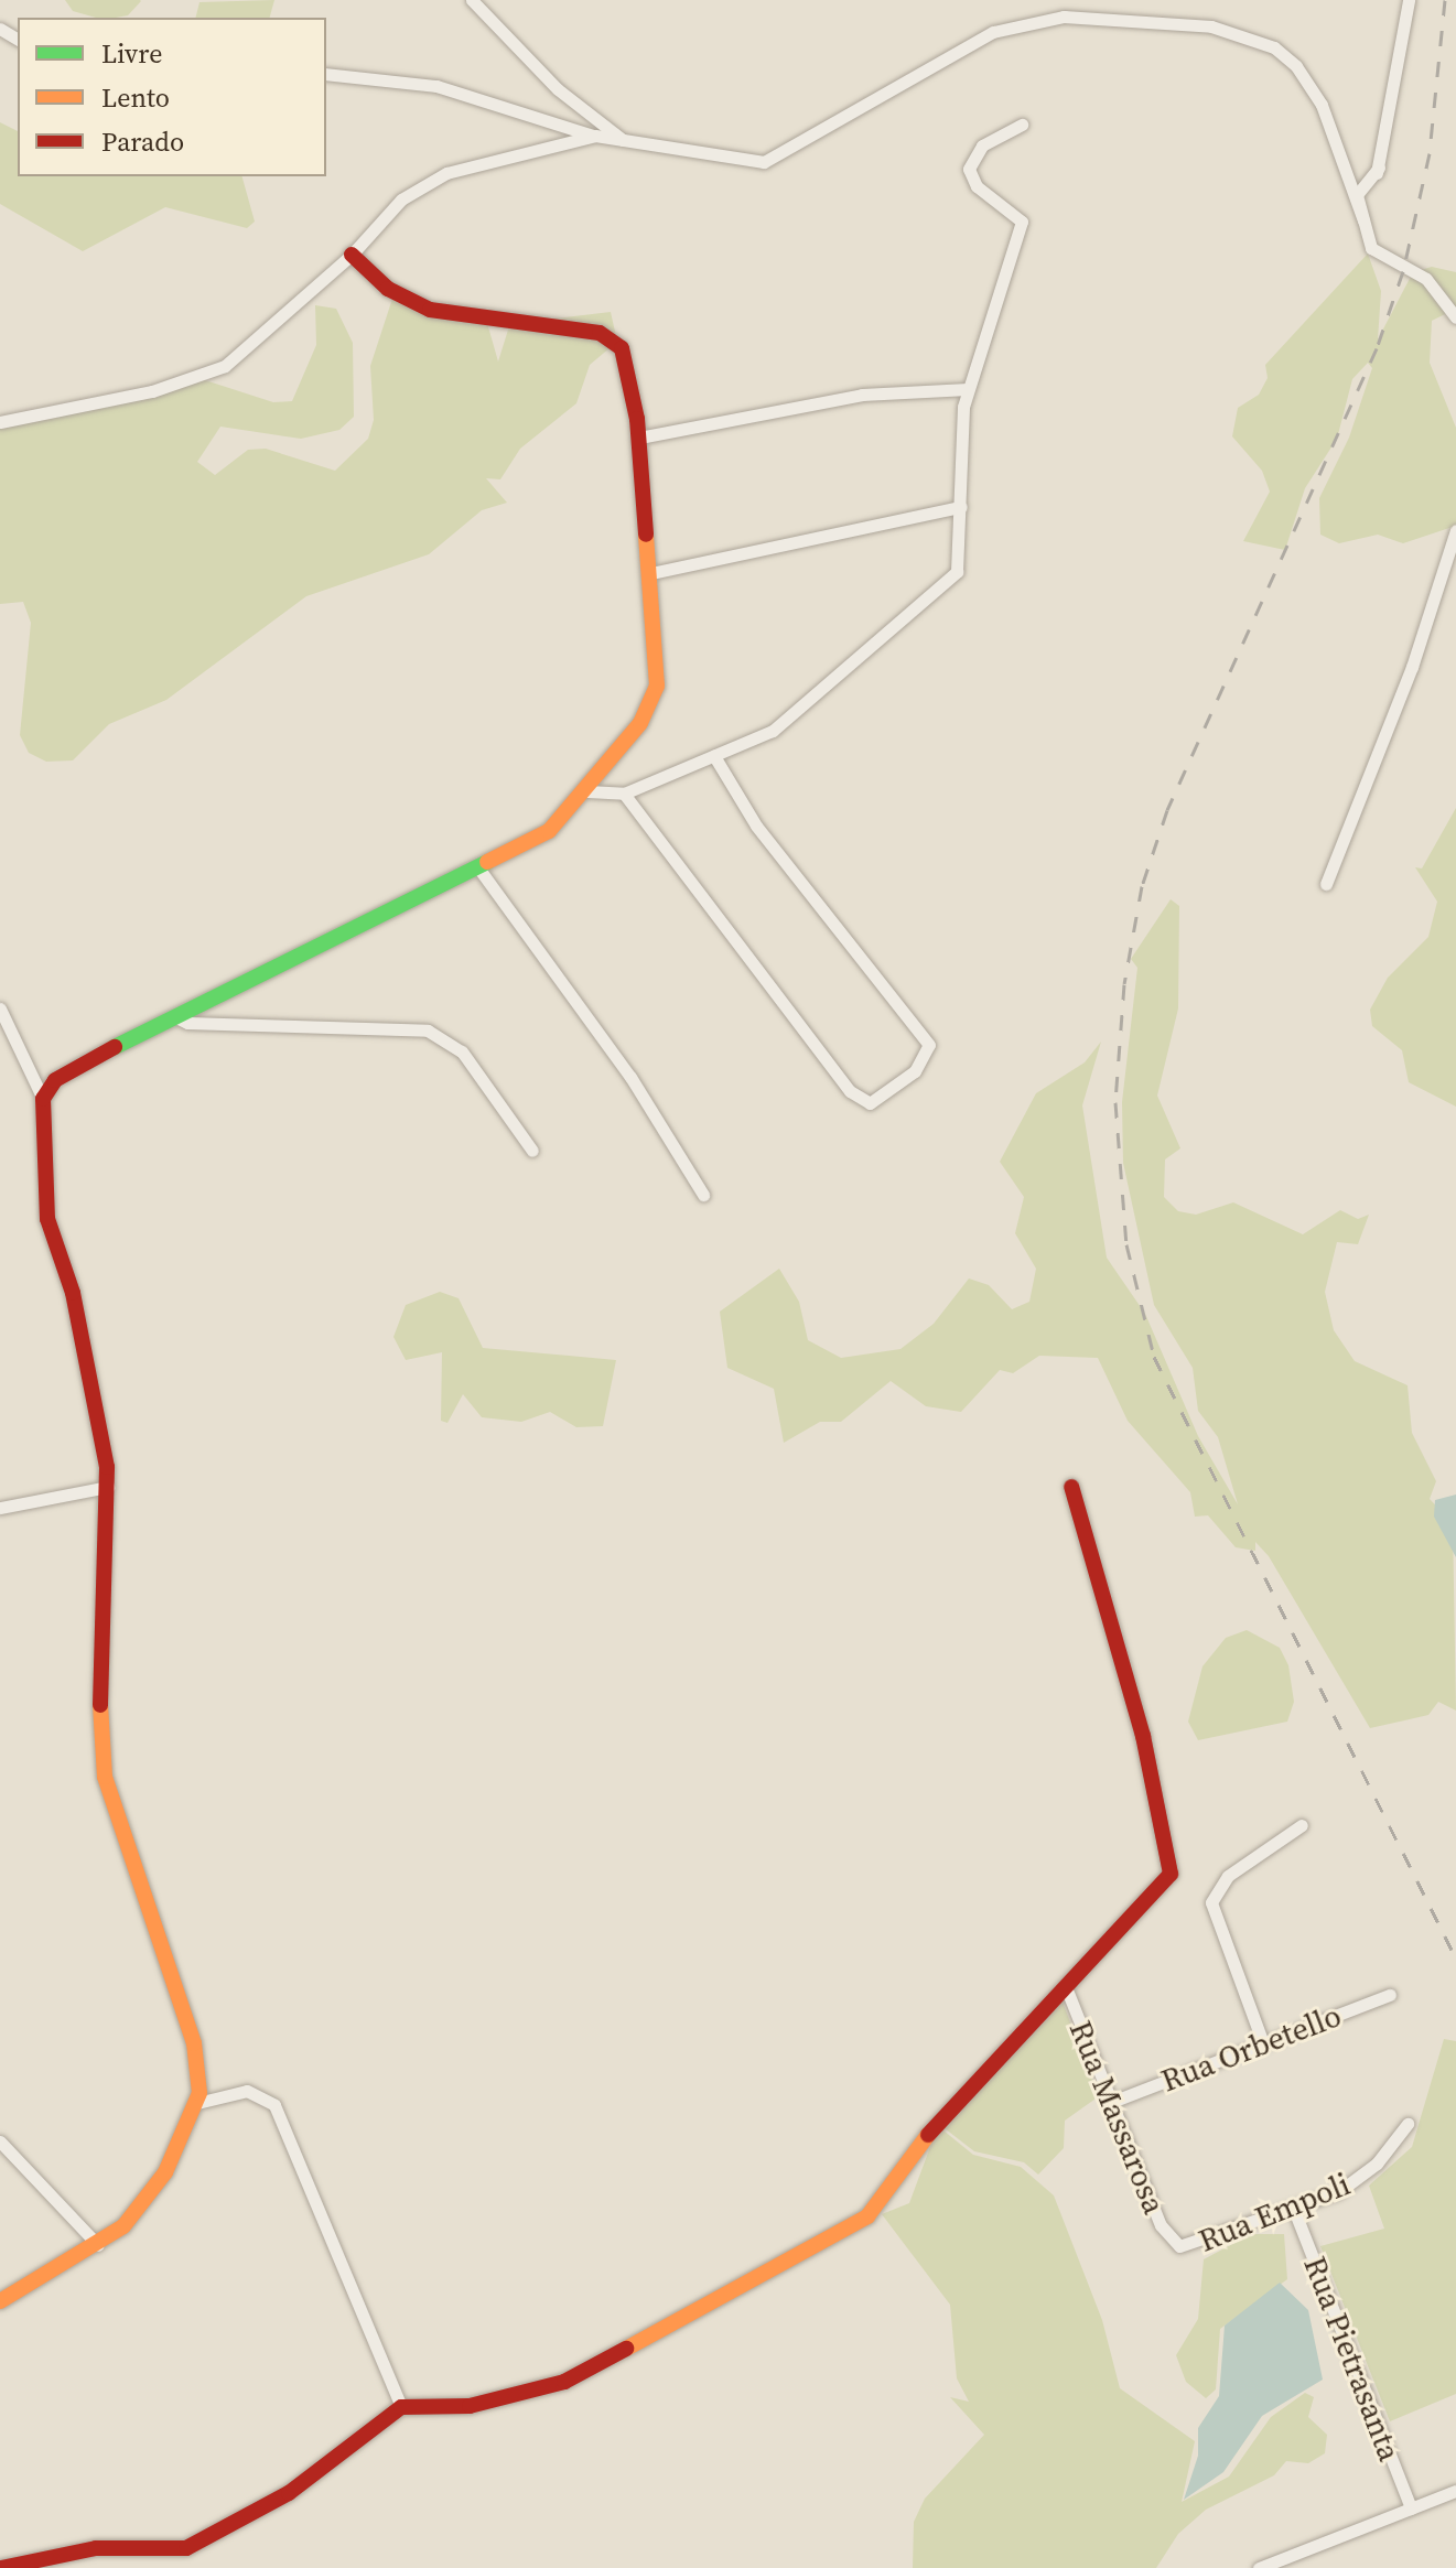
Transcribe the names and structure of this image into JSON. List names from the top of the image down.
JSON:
{
  "streets": {
    "street": [
      "Rua Orbetello",
      "Rua Massarosa",
      "Rua Empoli",
      "Rua Pietrasanta"
    ]
  },
  "crossings": [
    ["Rua Orbetello", "Rua Massarosa"],
    ["Rua Massarosa", "Rua Empoli"],
    ["Rua Empoli", "Rua Pietrasanta"]
  ],
  "legend": ["Livre", "Lento", "Parado"]
}
